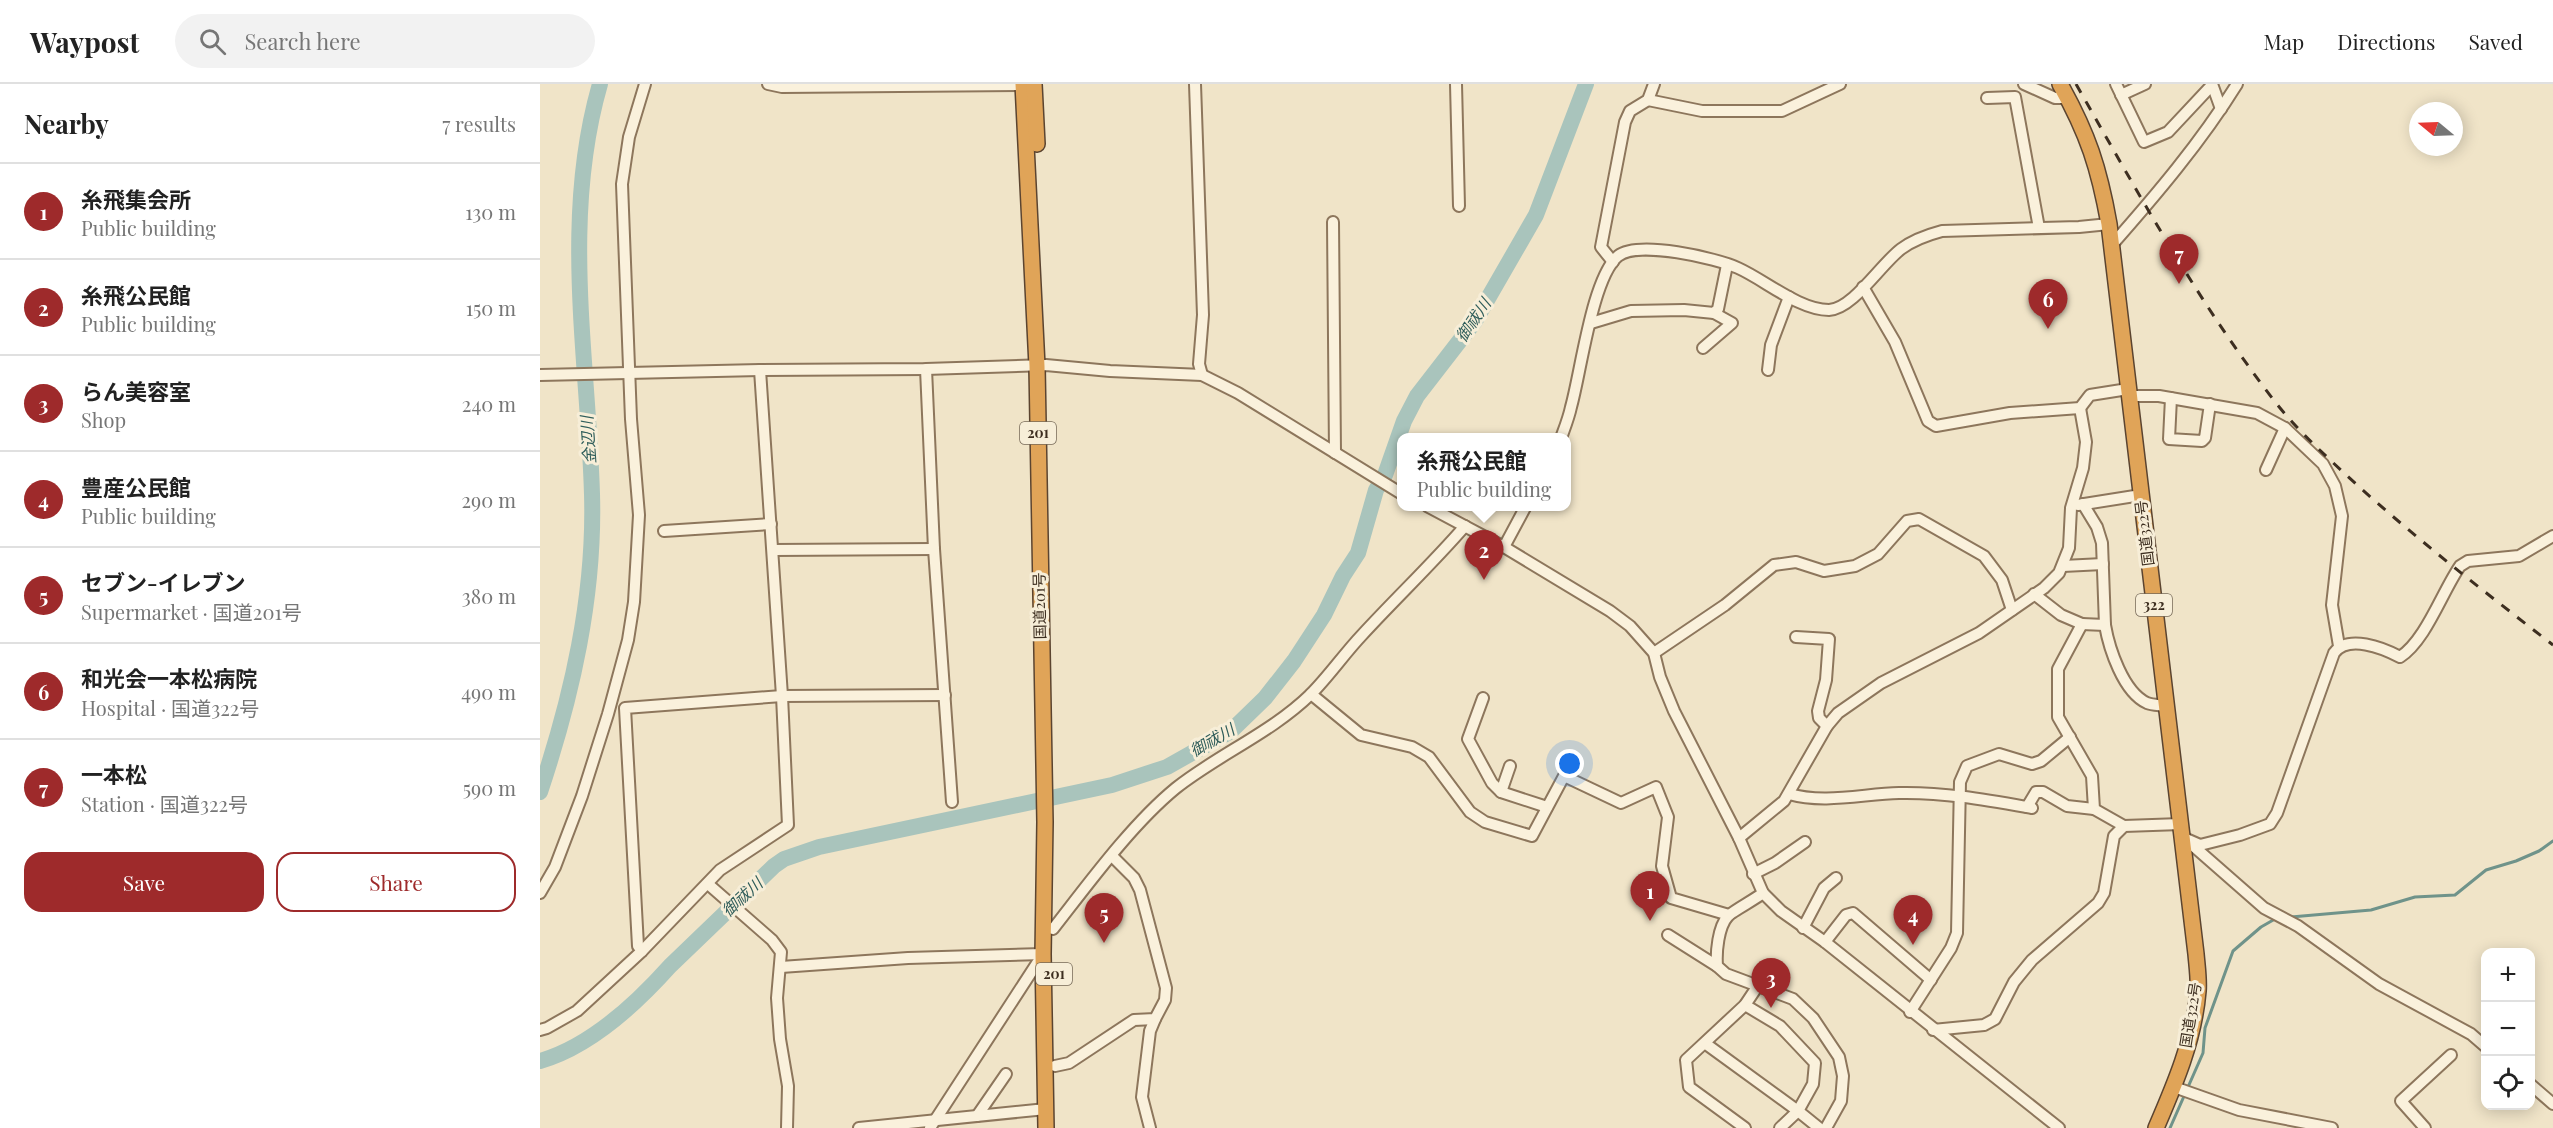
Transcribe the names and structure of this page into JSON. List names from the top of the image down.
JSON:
{
  "streets": {
    "highway": [
      "201",
      "国道322号",
      "322",
      "国道201号"
    ]
  },
  "water": ["御祓川", "金辺川"],
  "north": "left",
  "page": {
    "header": "Waypost",
    "search": "Search here",
    "nav": ["Map", "Directions", "Saved"],
    "heading": ["Nearby", "7 results"],
    "list": [
      {
        "mark": "1",
        "name": "糸飛集会所",
        "note": "Public building",
        "value": "130 m"
      },
      {
        "mark": "2",
        "name": "糸飛公民館",
        "note": "Public building",
        "value": "150 m"
      },
      {
        "mark": "3",
        "name": "らん美容室",
        "note": "Shop",
        "value": "240 m"
      },
      {
        "mark": "4",
        "name": "豊産公民館",
        "note": "Public building",
        "value": "290 m"
      },
      {
        "mark": "5",
        "name": "セブン-イレブン",
        "note": "Supermarket · 国道201号",
        "value": "380 m"
      },
      {
        "mark": "6",
        "name": "和光会一本松病院",
        "note": "Hospital · 国道322号",
        "value": "490 m"
      },
      {
        "mark": "7",
        "name": "一本松",
        "note": "Station · 国道322号",
        "value": "590 m"
      }
    ],
    "pins": [
      "7",
      "6",
      "2",
      "1",
      "5",
      "4",
      "3"
    ],
    "popup": ["糸飛公民館", "Public building"],
    "buttons": ["Save", "Share"],
    "map_buttons": ["+", "−"]
  }
}
